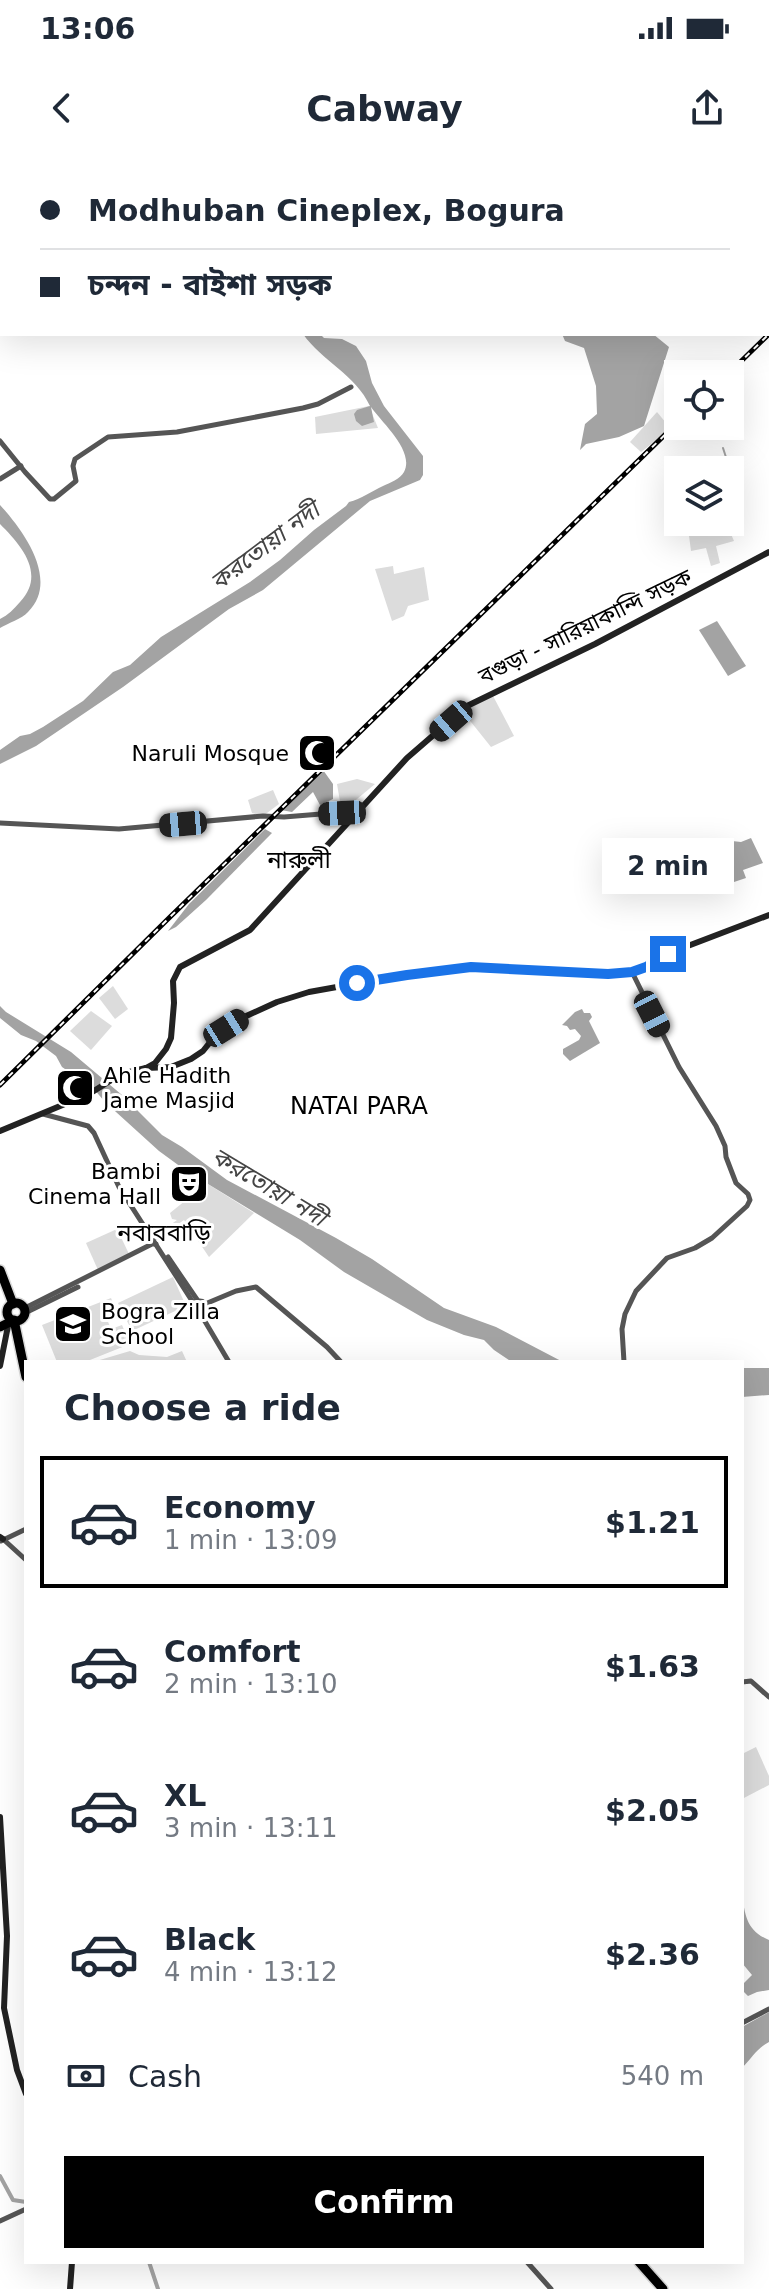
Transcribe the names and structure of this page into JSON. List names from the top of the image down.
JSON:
{
  "streets": {
    "main road": ["বগুড়া - সারিয়াকান্দি সড়ক"]
  },
  "districts": ["নারুলী", "NATAI PARA", "নবাববাড়ি"],
  "water": ["করতোয়া নদী"],
  "places": {
    "mosque": ["Naruli Mosque", "Ahle Hadith Jame Masjid"],
    "theatre": ["Bambi Cinema Hall"],
    "school or university": ["Bogra Zilla School"]
  },
  "page": {
    "status": "13:06",
    "header": "Cabway",
    "banner": ["Modhuban Cineplex, Bogura", "চন্দন - বাইশা সড়ক"],
    "bubble": "2 min",
    "heading": "Choose a ride",
    "list": [
      {
        "name": "Economy",
        "note": "1 min · 13:09",
        "value": "$1.21"
      },
      {
        "name": "Comfort",
        "note": "2 min · 13:10",
        "value": "$1.63"
      },
      {
        "name": "XL",
        "note": "3 min · 13:11",
        "value": "$2.05"
      },
      {
        "name": "Black",
        "note": "4 min · 13:12",
        "value": "$2.36"
      }
    ],
    "pay": ["Cash", "540 m"],
    "buttons": "Confirm"
  }
}
